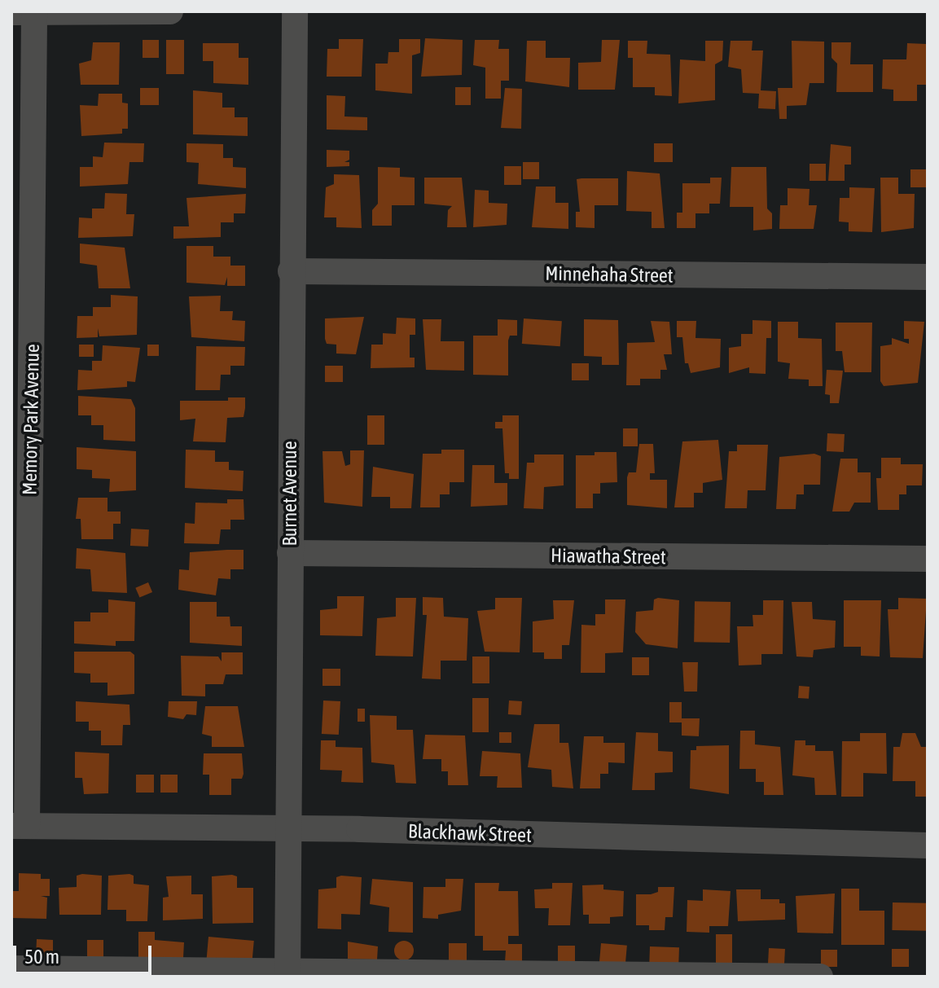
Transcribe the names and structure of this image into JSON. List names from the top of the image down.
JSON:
{
  "streets": {
    "street": [
      "Minnehaha Street",
      "Memory Park Avenue",
      "Burnet Avenue",
      "Hiawatha Street",
      "Blackhawk Street"
    ]
  },
  "crossings": [
    ["Minnehaha Street", "Burnet Avenue"],
    ["Memory Park Avenue", "Blackhawk Street"],
    ["Burnet Avenue", "Hiawatha Street"],
    ["Burnet Avenue", "Blackhawk Street"]
  ],
  "scale_bar": "50 m"
}
